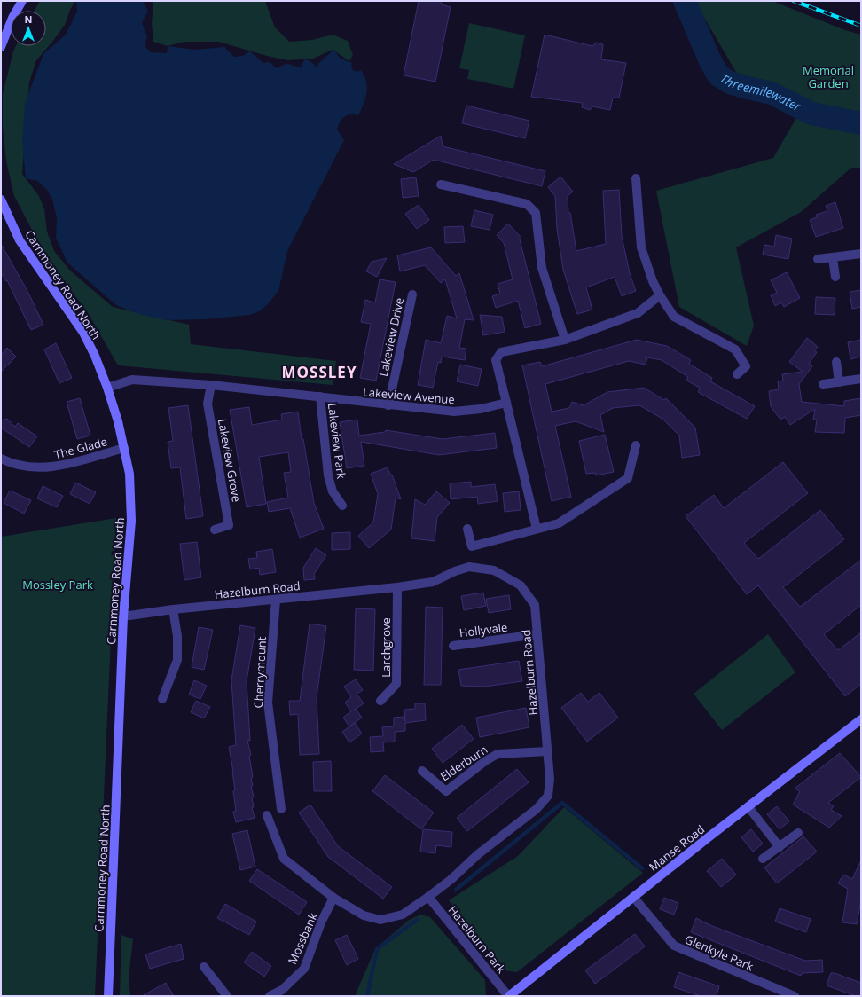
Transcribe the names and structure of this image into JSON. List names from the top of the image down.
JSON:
{
  "streets": {
    "street": [
      "Carnmoney Road North",
      "Lakeview Drive",
      "Lakeview Avenue",
      "Lakeview Park",
      "The Glade",
      "Lakeview Grove",
      "Hazelburn Road",
      "Hollyvale",
      "Larchgrove",
      "Cherrymount",
      "Elderburn",
      "Manse Road",
      "Mossbank",
      "Hazelburn Park",
      "Glenkyle Park"
    ]
  },
  "crossings": [
    ["Carnmoney Road North", "Lakeview Avenue"],
    ["Carnmoney Road North", "The Glade"],
    ["Carnmoney Road North", "Hazelburn Road"],
    ["Lakeview Drive", "Lakeview Avenue"],
    ["Lakeview Avenue", "Lakeview Park"],
    ["Lakeview Avenue", "Lakeview Grove"],
    ["Hazelburn Road", "Hollyvale"],
    ["Hazelburn Road", "Larchgrove"],
    ["Hazelburn Road", "Cherrymount"],
    ["Hazelburn Road", "Elderburn"],
    ["Hazelburn Road", "Mossbank"],
    ["Hazelburn Road", "Hazelburn Park"],
    ["Manse Road", "Hazelburn Park"],
    ["Manse Road", "Glenkyle Park"]
  ],
  "districts": ["MOSSLEY"],
  "water": ["Threemilewater"],
  "parks": ["Memorial Garden", "Mossley Park"],
  "north": "top"
}
